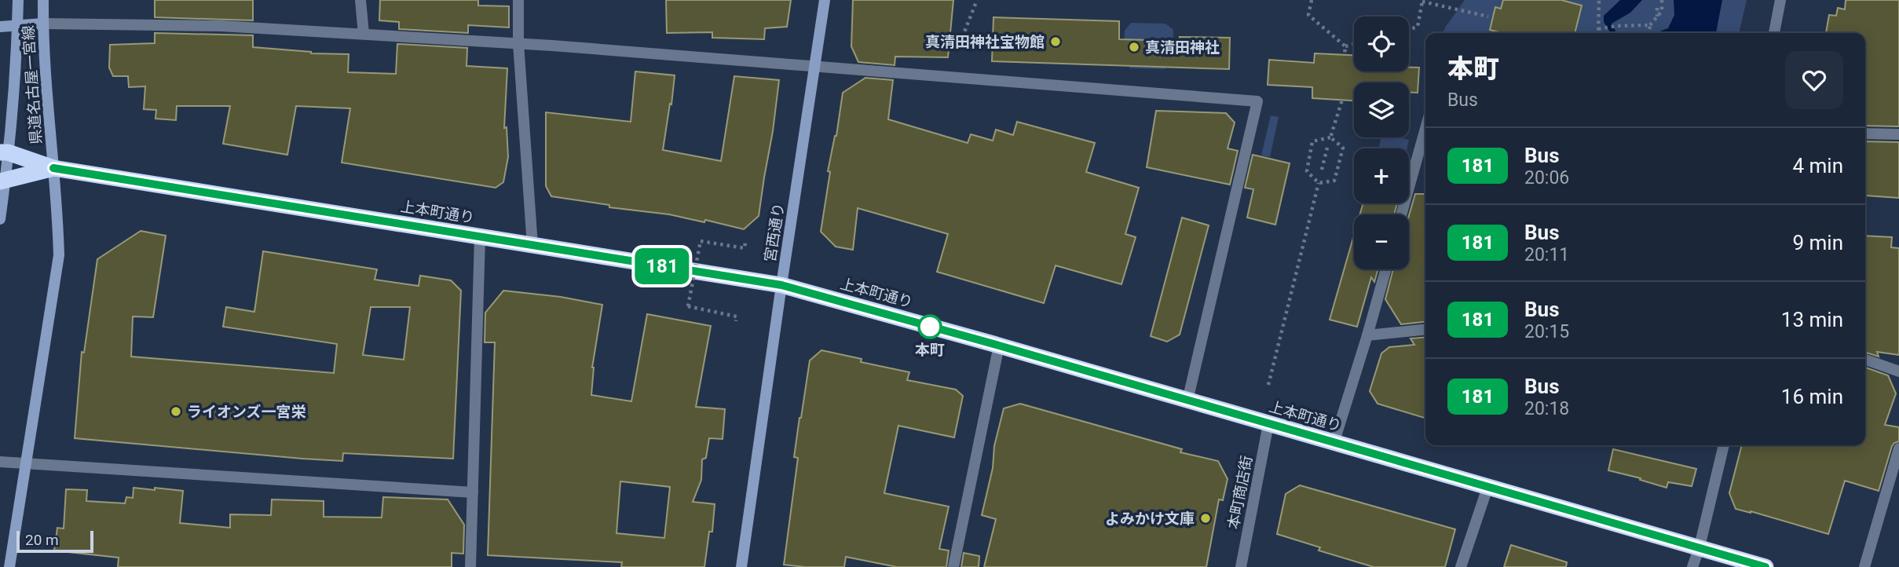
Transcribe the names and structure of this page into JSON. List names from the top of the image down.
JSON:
{
  "streets": {
    "highway": ["上本町通り"],
    "street": ["県道名古屋一宮線", "宮西通り", "本町商店街"]
  },
  "crossings": [
    ["県道名古屋一宮線", "上本町通り"],
    ["上本町通り", "宮西通り"],
    ["上本町通り", "本町商店街"]
  ],
  "places": [
    "真清田神社宝物館",
    "真清田神社",
    "本町",
    "ライオンズ一宮栄",
    "よみかけ文庫"
  ],
  "lines": ["bus line 181"],
  "scale_bar": "20 m",
  "page": {
    "on_map": "181",
    "map_buttons": ["+", "−"],
    "heading": ["本町", "Bus"],
    "list": [
      {
        "mark": "181",
        "name": "Bus",
        "note": "20:06",
        "value": "4 min"
      },
      {
        "mark": "181",
        "name": "Bus",
        "note": "20:11",
        "value": "9 min"
      },
      {
        "mark": "181",
        "name": "Bus",
        "note": "20:15",
        "value": "13 min"
      },
      {
        "mark": "181",
        "name": "Bus",
        "note": "20:18",
        "value": "16 min"
      }
    ],
    "scale": "20 m"
  }
}
